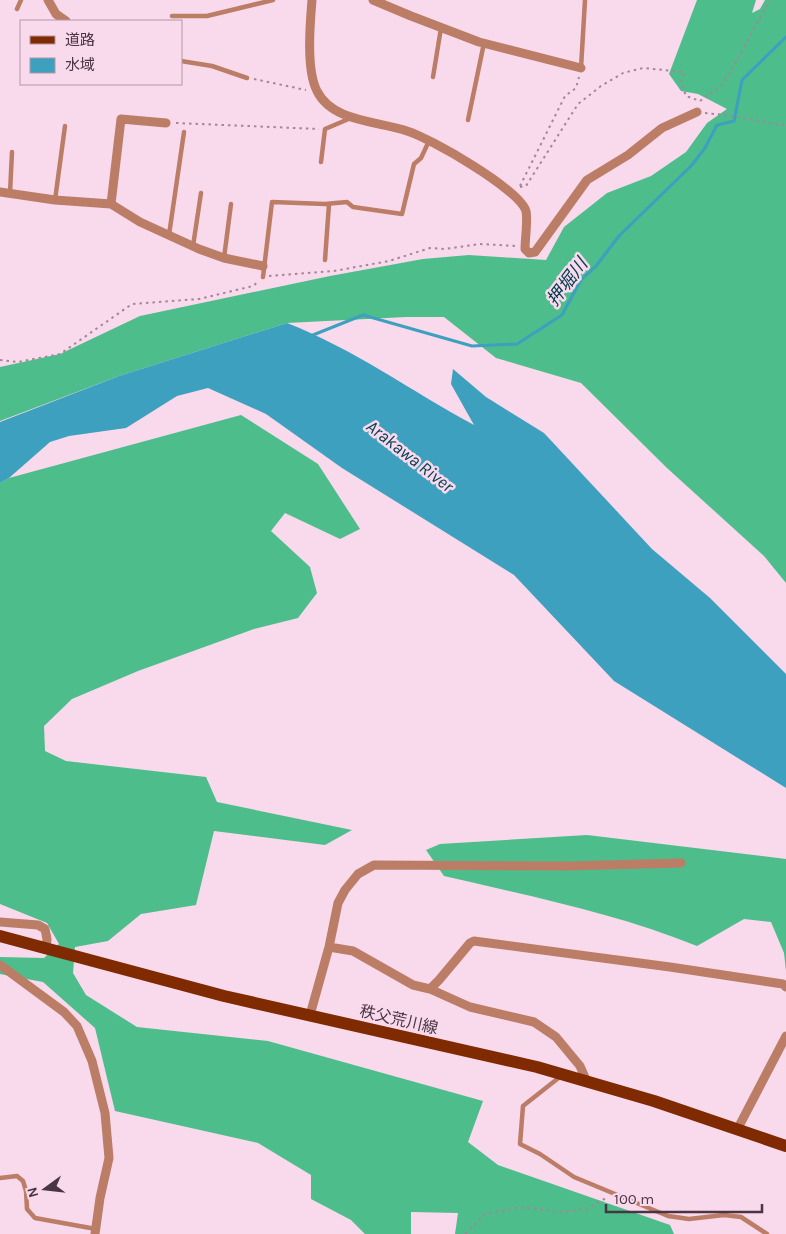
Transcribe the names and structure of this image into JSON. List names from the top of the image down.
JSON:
{
  "streets": {
    "main road": ["秩父荒川線"]
  },
  "water": ["押堀川", "Arakawa River"],
  "legend": ["道路", "水域"],
  "scale_bar": "100 m",
  "north": "left"
}
